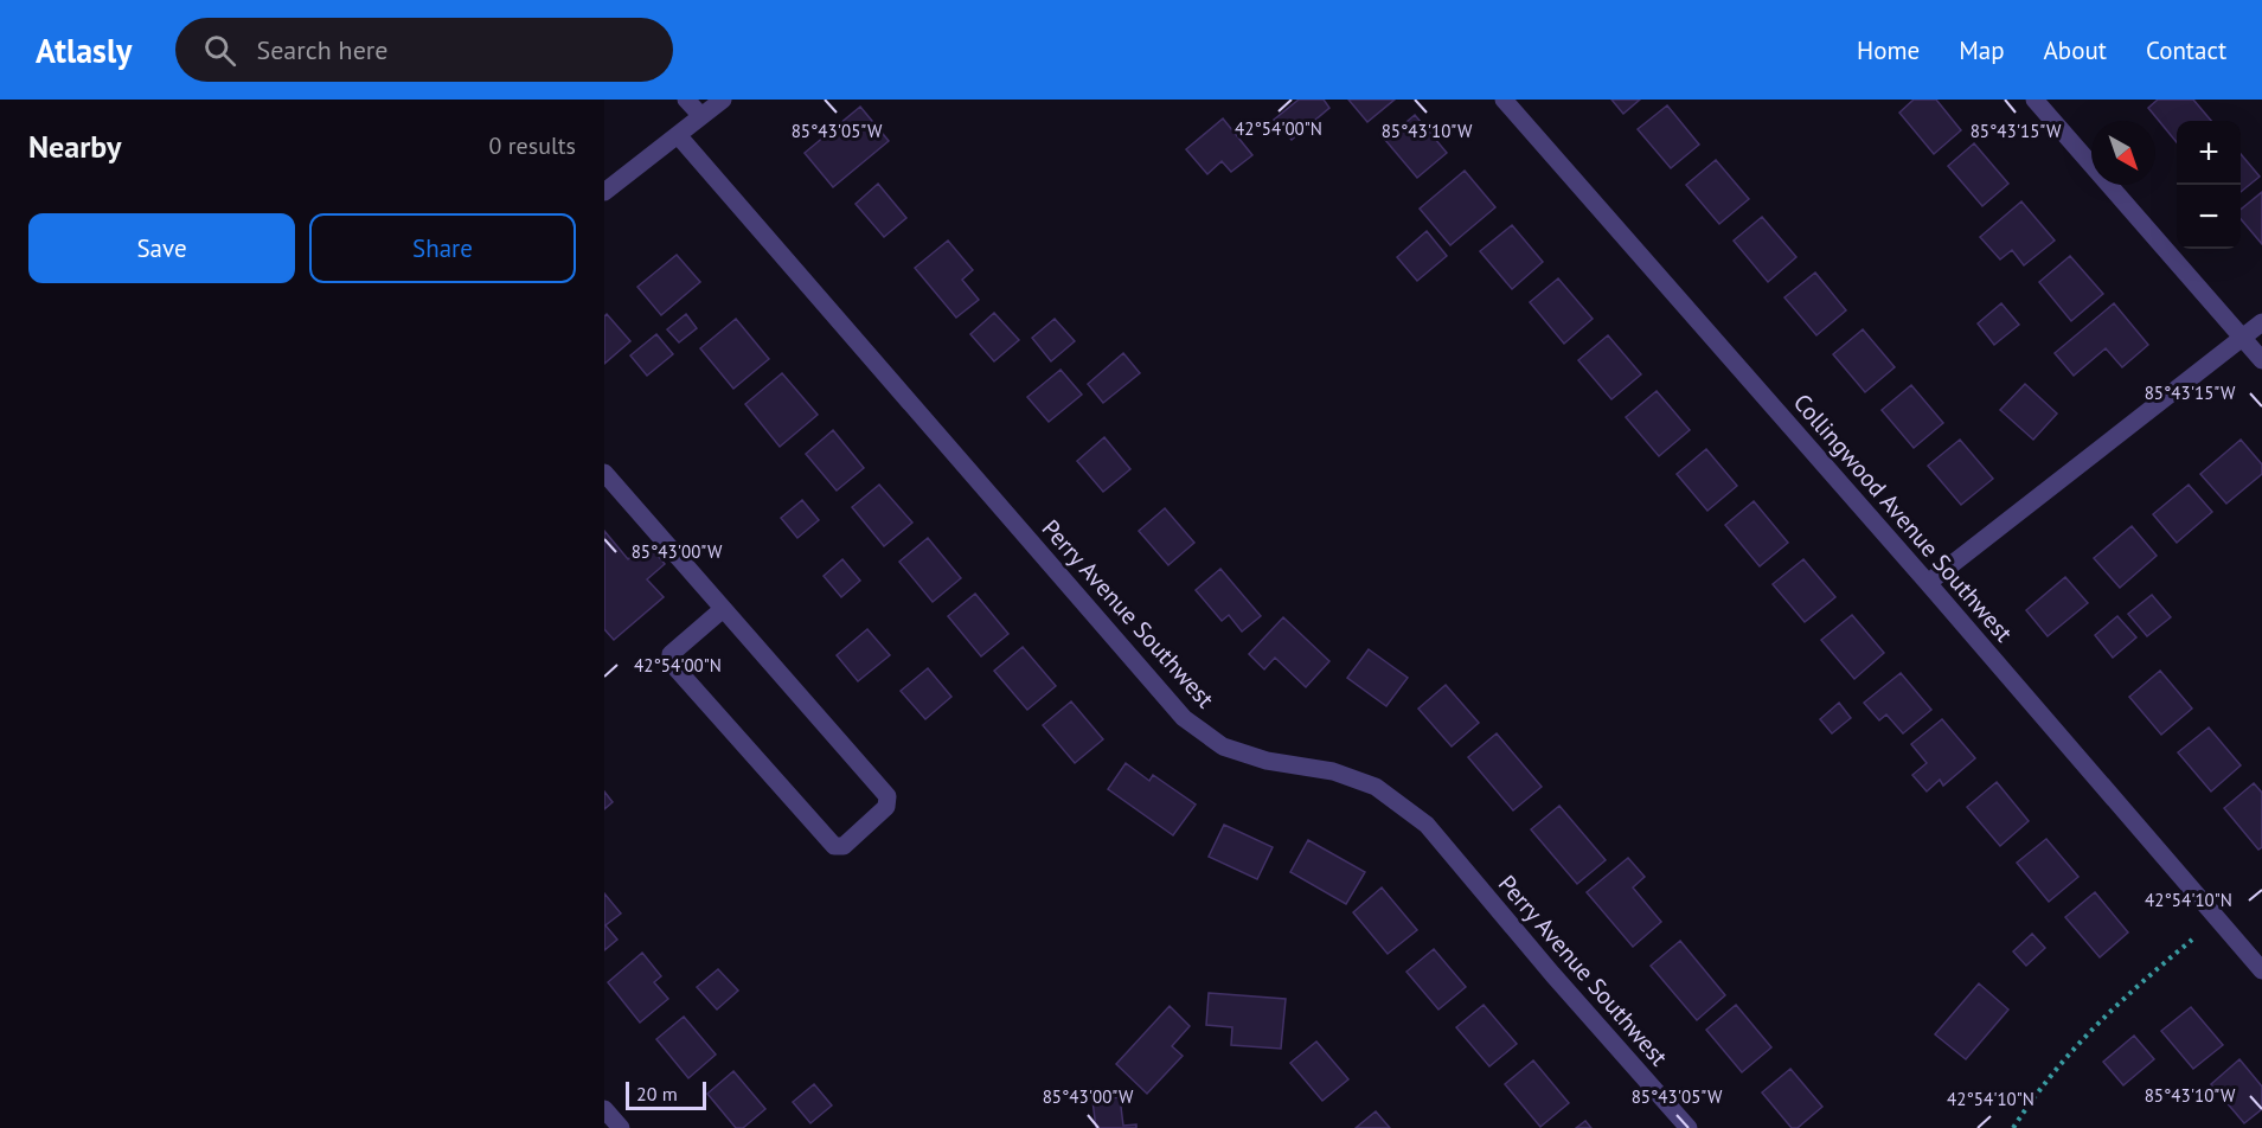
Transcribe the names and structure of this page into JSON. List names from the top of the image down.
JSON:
{
  "streets": {
    "street": ["Collingwood Avenue Southwest", "Perry Avenue Southwest"]
  },
  "scale_bar": "20 m",
  "north": "bottom right",
  "page": {
    "header": "Atlasly",
    "search": "Search here",
    "nav": [
      "Home",
      "Map",
      "About",
      "Contact"
    ],
    "heading": ["Nearby", "0 results"],
    "map_buttons": ["+", "−"],
    "buttons": ["Save", "Share"],
    "scale": "20 m"
  },
  "coordinates": [
    "42°54'00\"N",
    "85°43'05\"W",
    "85°43'10\"W",
    "85°43'15\"W",
    "85°43'00\"W",
    "42°54'10\"N"
  ]
}
